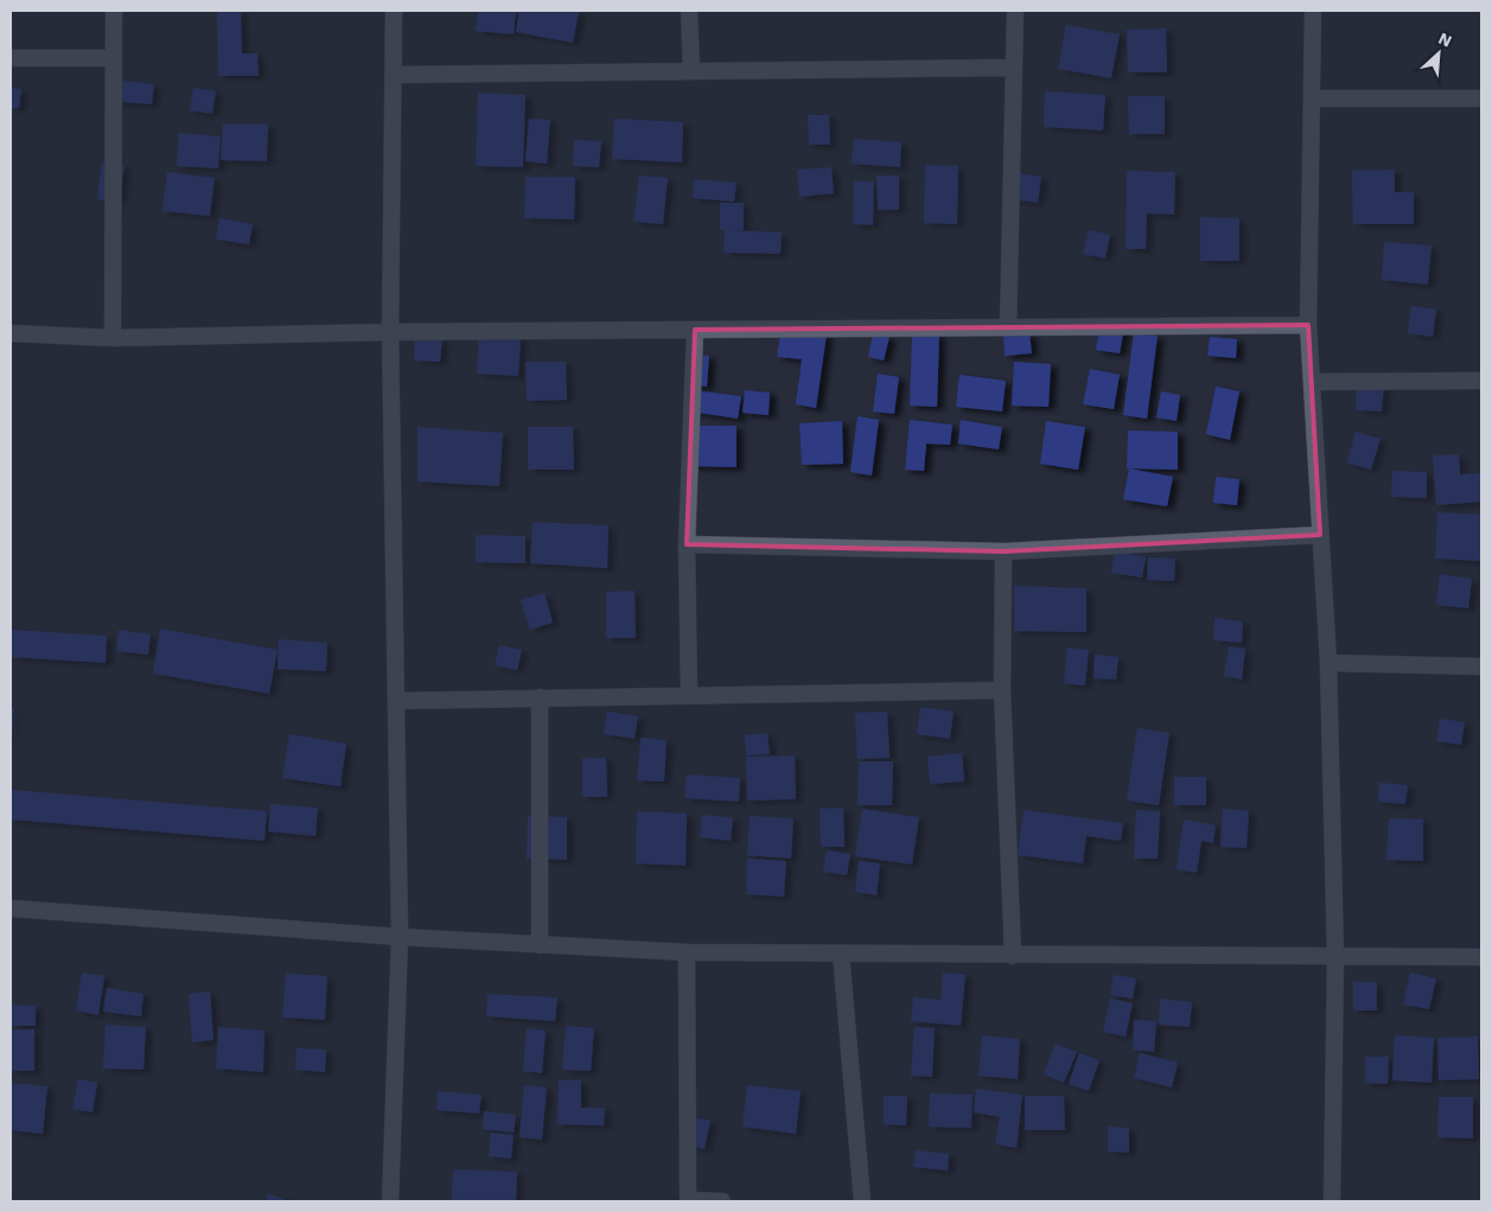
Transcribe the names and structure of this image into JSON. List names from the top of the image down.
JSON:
{
  "north": "top right"
}
